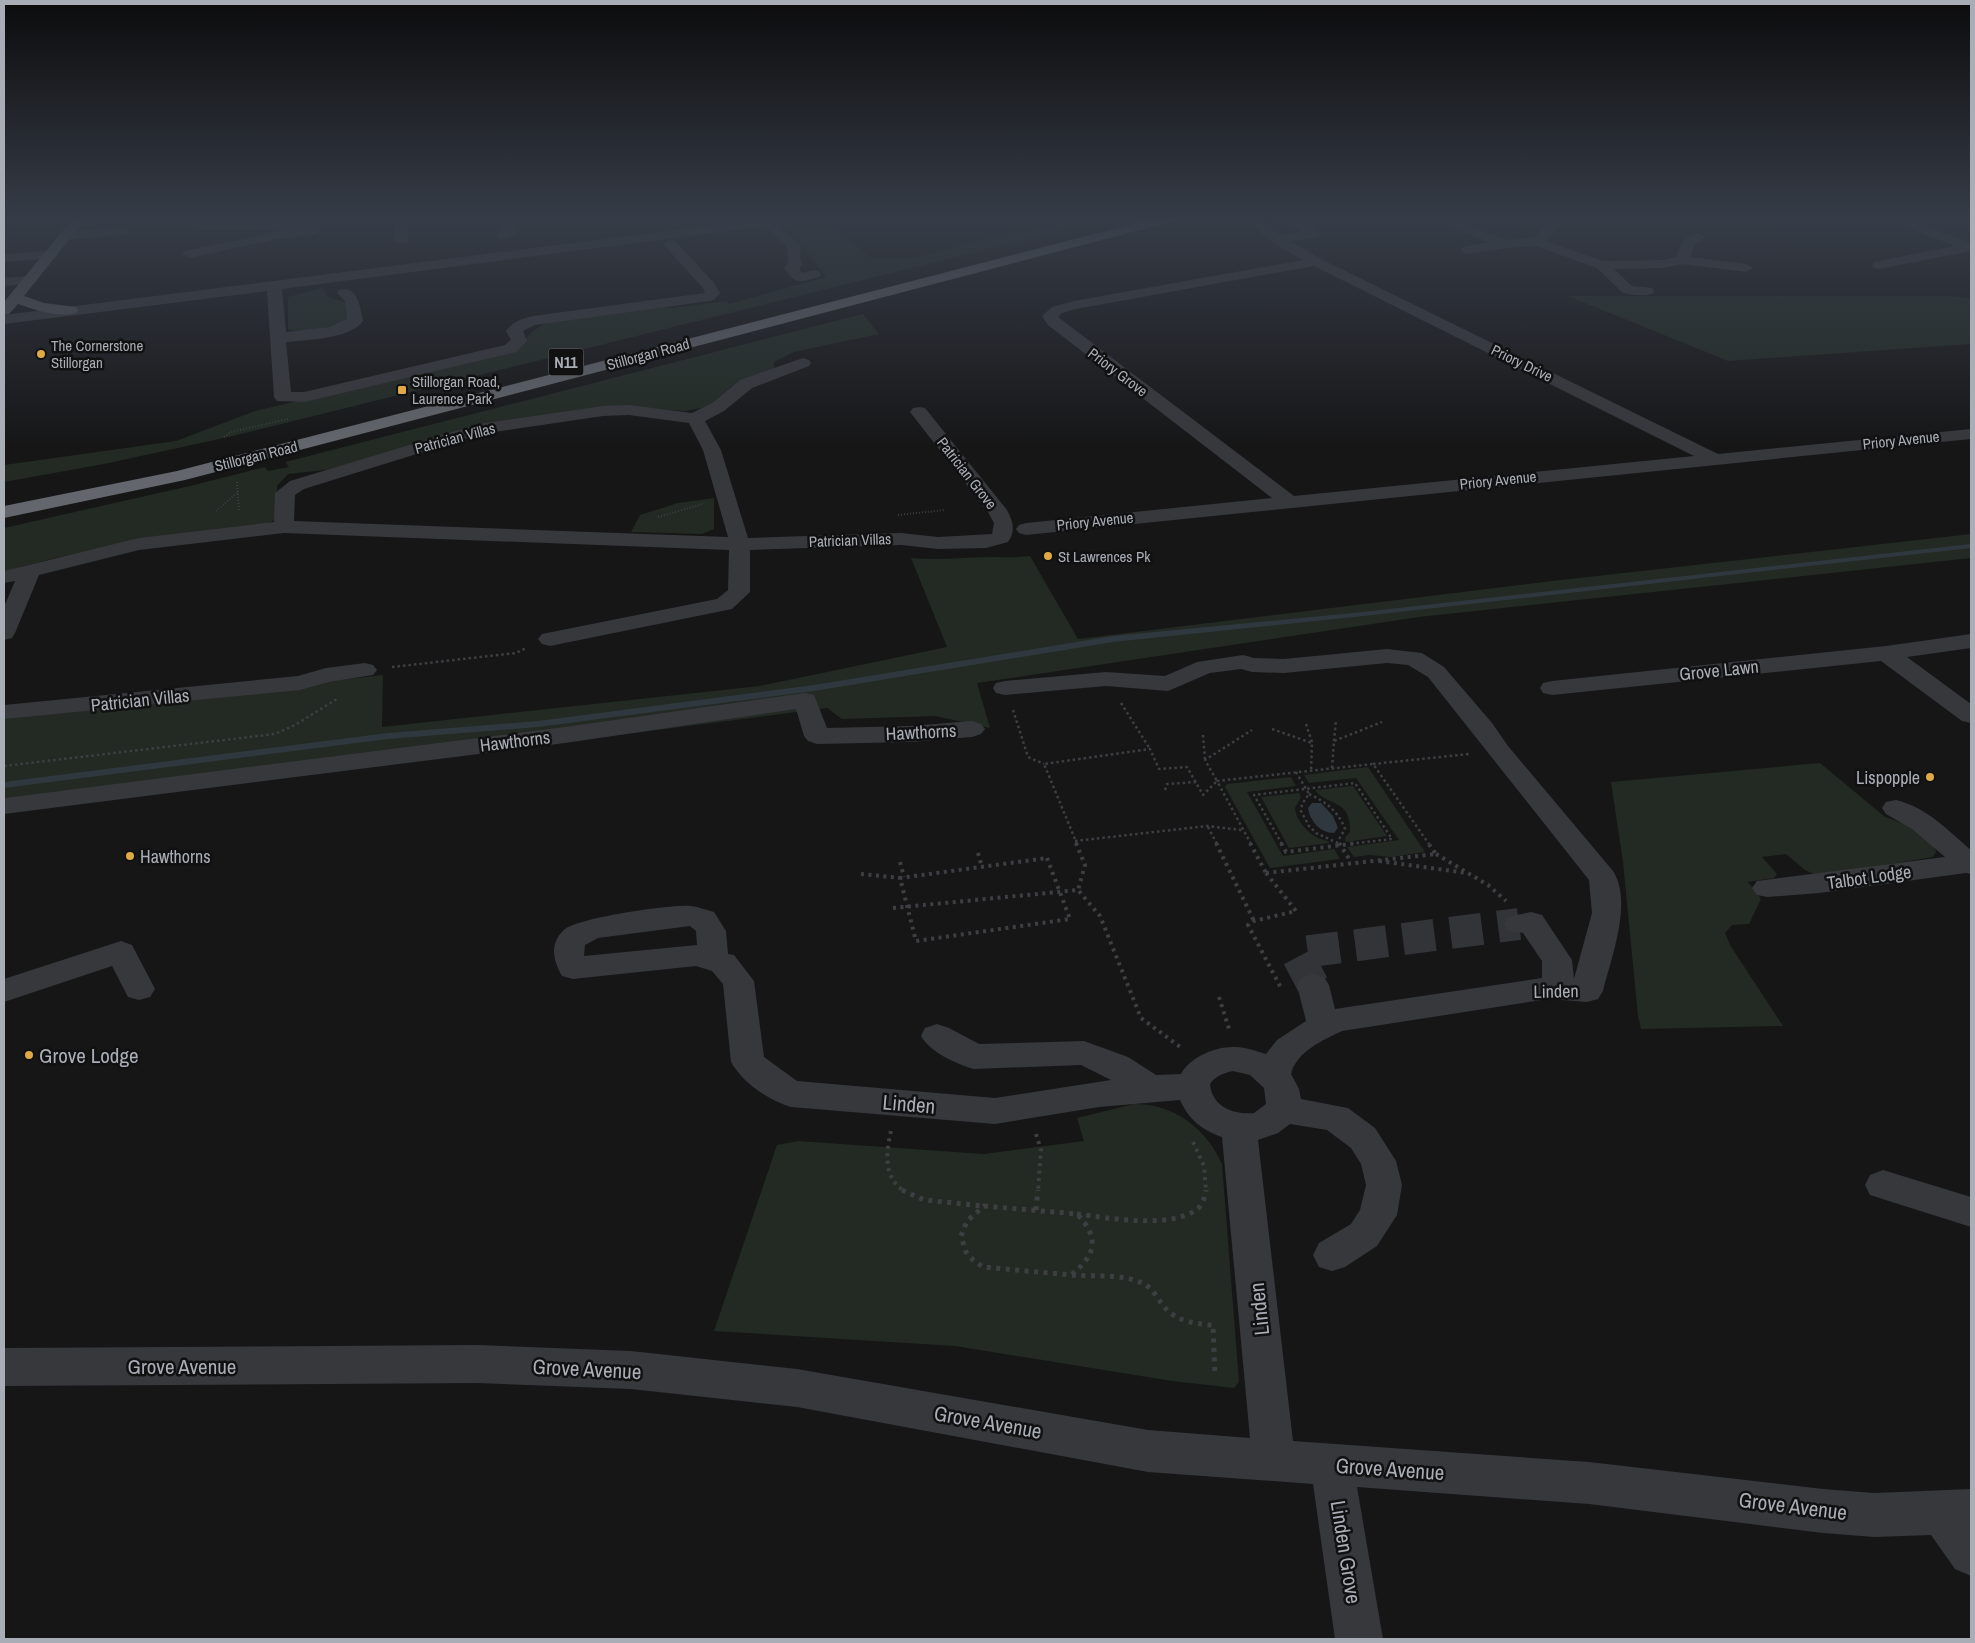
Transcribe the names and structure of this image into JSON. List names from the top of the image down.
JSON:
{
  "streets": {
    "highway": ["Stillorgan Road", "N11"],
    "street": [
      "Priory Drive",
      "Priory Grove",
      "Patrician Villas",
      "Priory Avenue",
      "Patrician Grove",
      "Grove Lawn",
      "Hawthorns",
      "Talbot Lodge",
      "Linden",
      "Grove Avenue",
      "Linden Grove"
    ]
  },
  "crossings": [
    ["Priory Drive", "Priory Avenue"],
    ["Priory Grove", "Priory Avenue"],
    ["Patrician Villas", "Patrician Grove"],
    ["Linden", "Grove Avenue"],
    ["Grove Avenue", "Linden Grove"]
  ],
  "places": {
    "other": [
      "The Cornerstone Stillorgan",
      "St Lawrences Pk",
      "Lispopple",
      "Hawthorns",
      "Grove Lodge"
    ],
    "transit": ["Stillorgan Road, Laurence Park"]
  }
}
